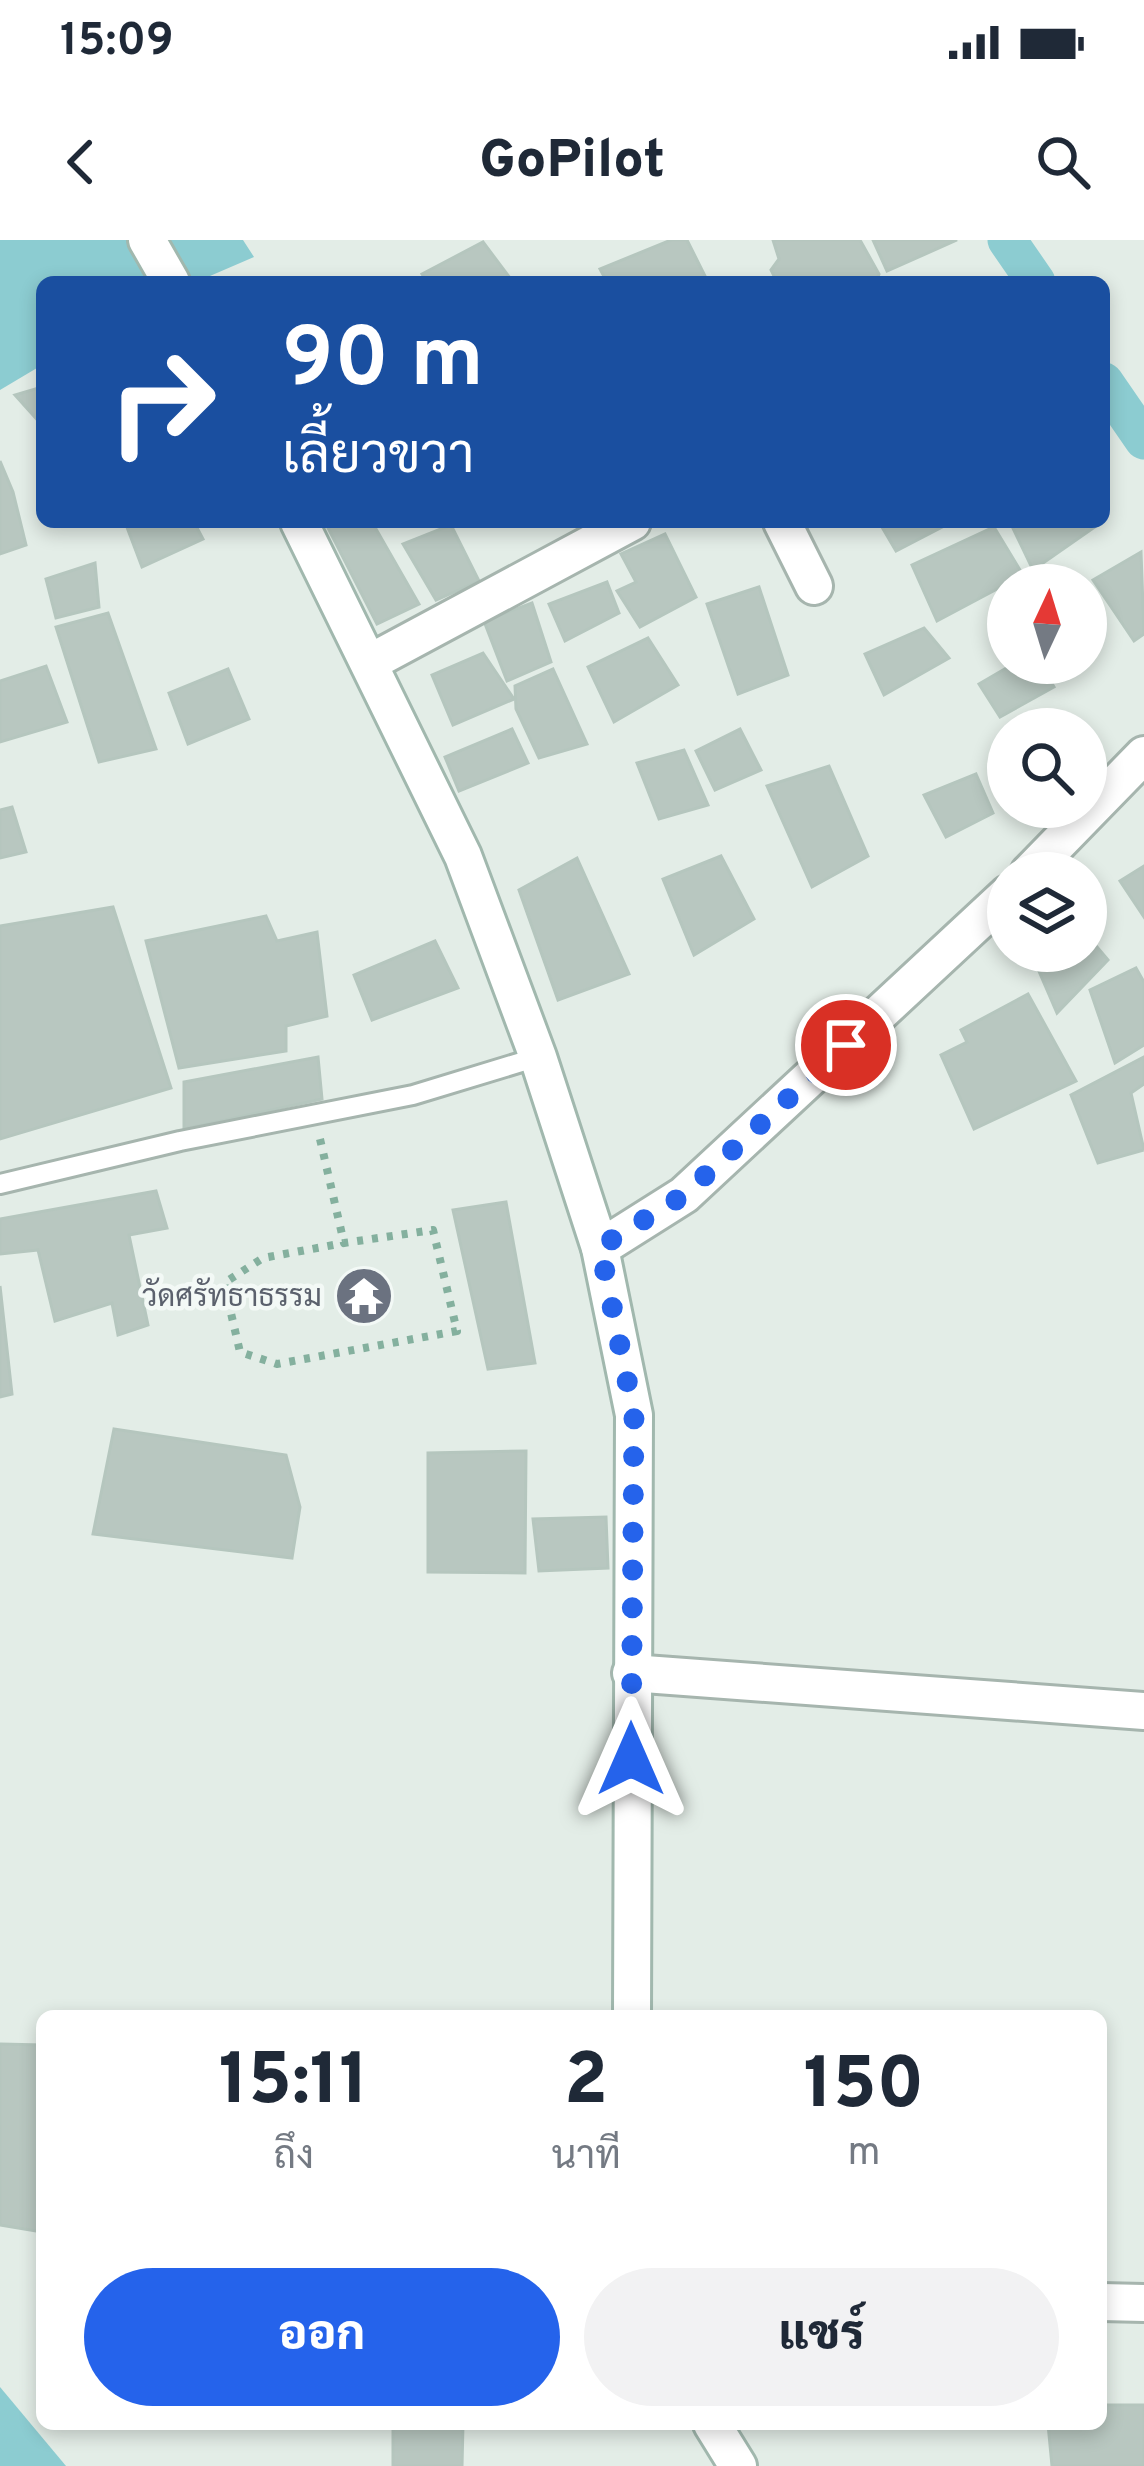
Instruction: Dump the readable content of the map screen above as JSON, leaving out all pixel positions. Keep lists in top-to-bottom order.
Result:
{
  "places": {
    "temple": ["วัดศรัทธาธรรม"]
  },
  "north": "top",
  "page": {
    "status": "15:09",
    "header": "GoPilot",
    "turn": ["90 m", "เลี้ยวขวา"],
    "eta": [
      "15:11",
      "ถึง",
      "2",
      "นาที",
      "150",
      "m"
    ],
    "buttons": ["ออก", "แชร์"]
  }
}
